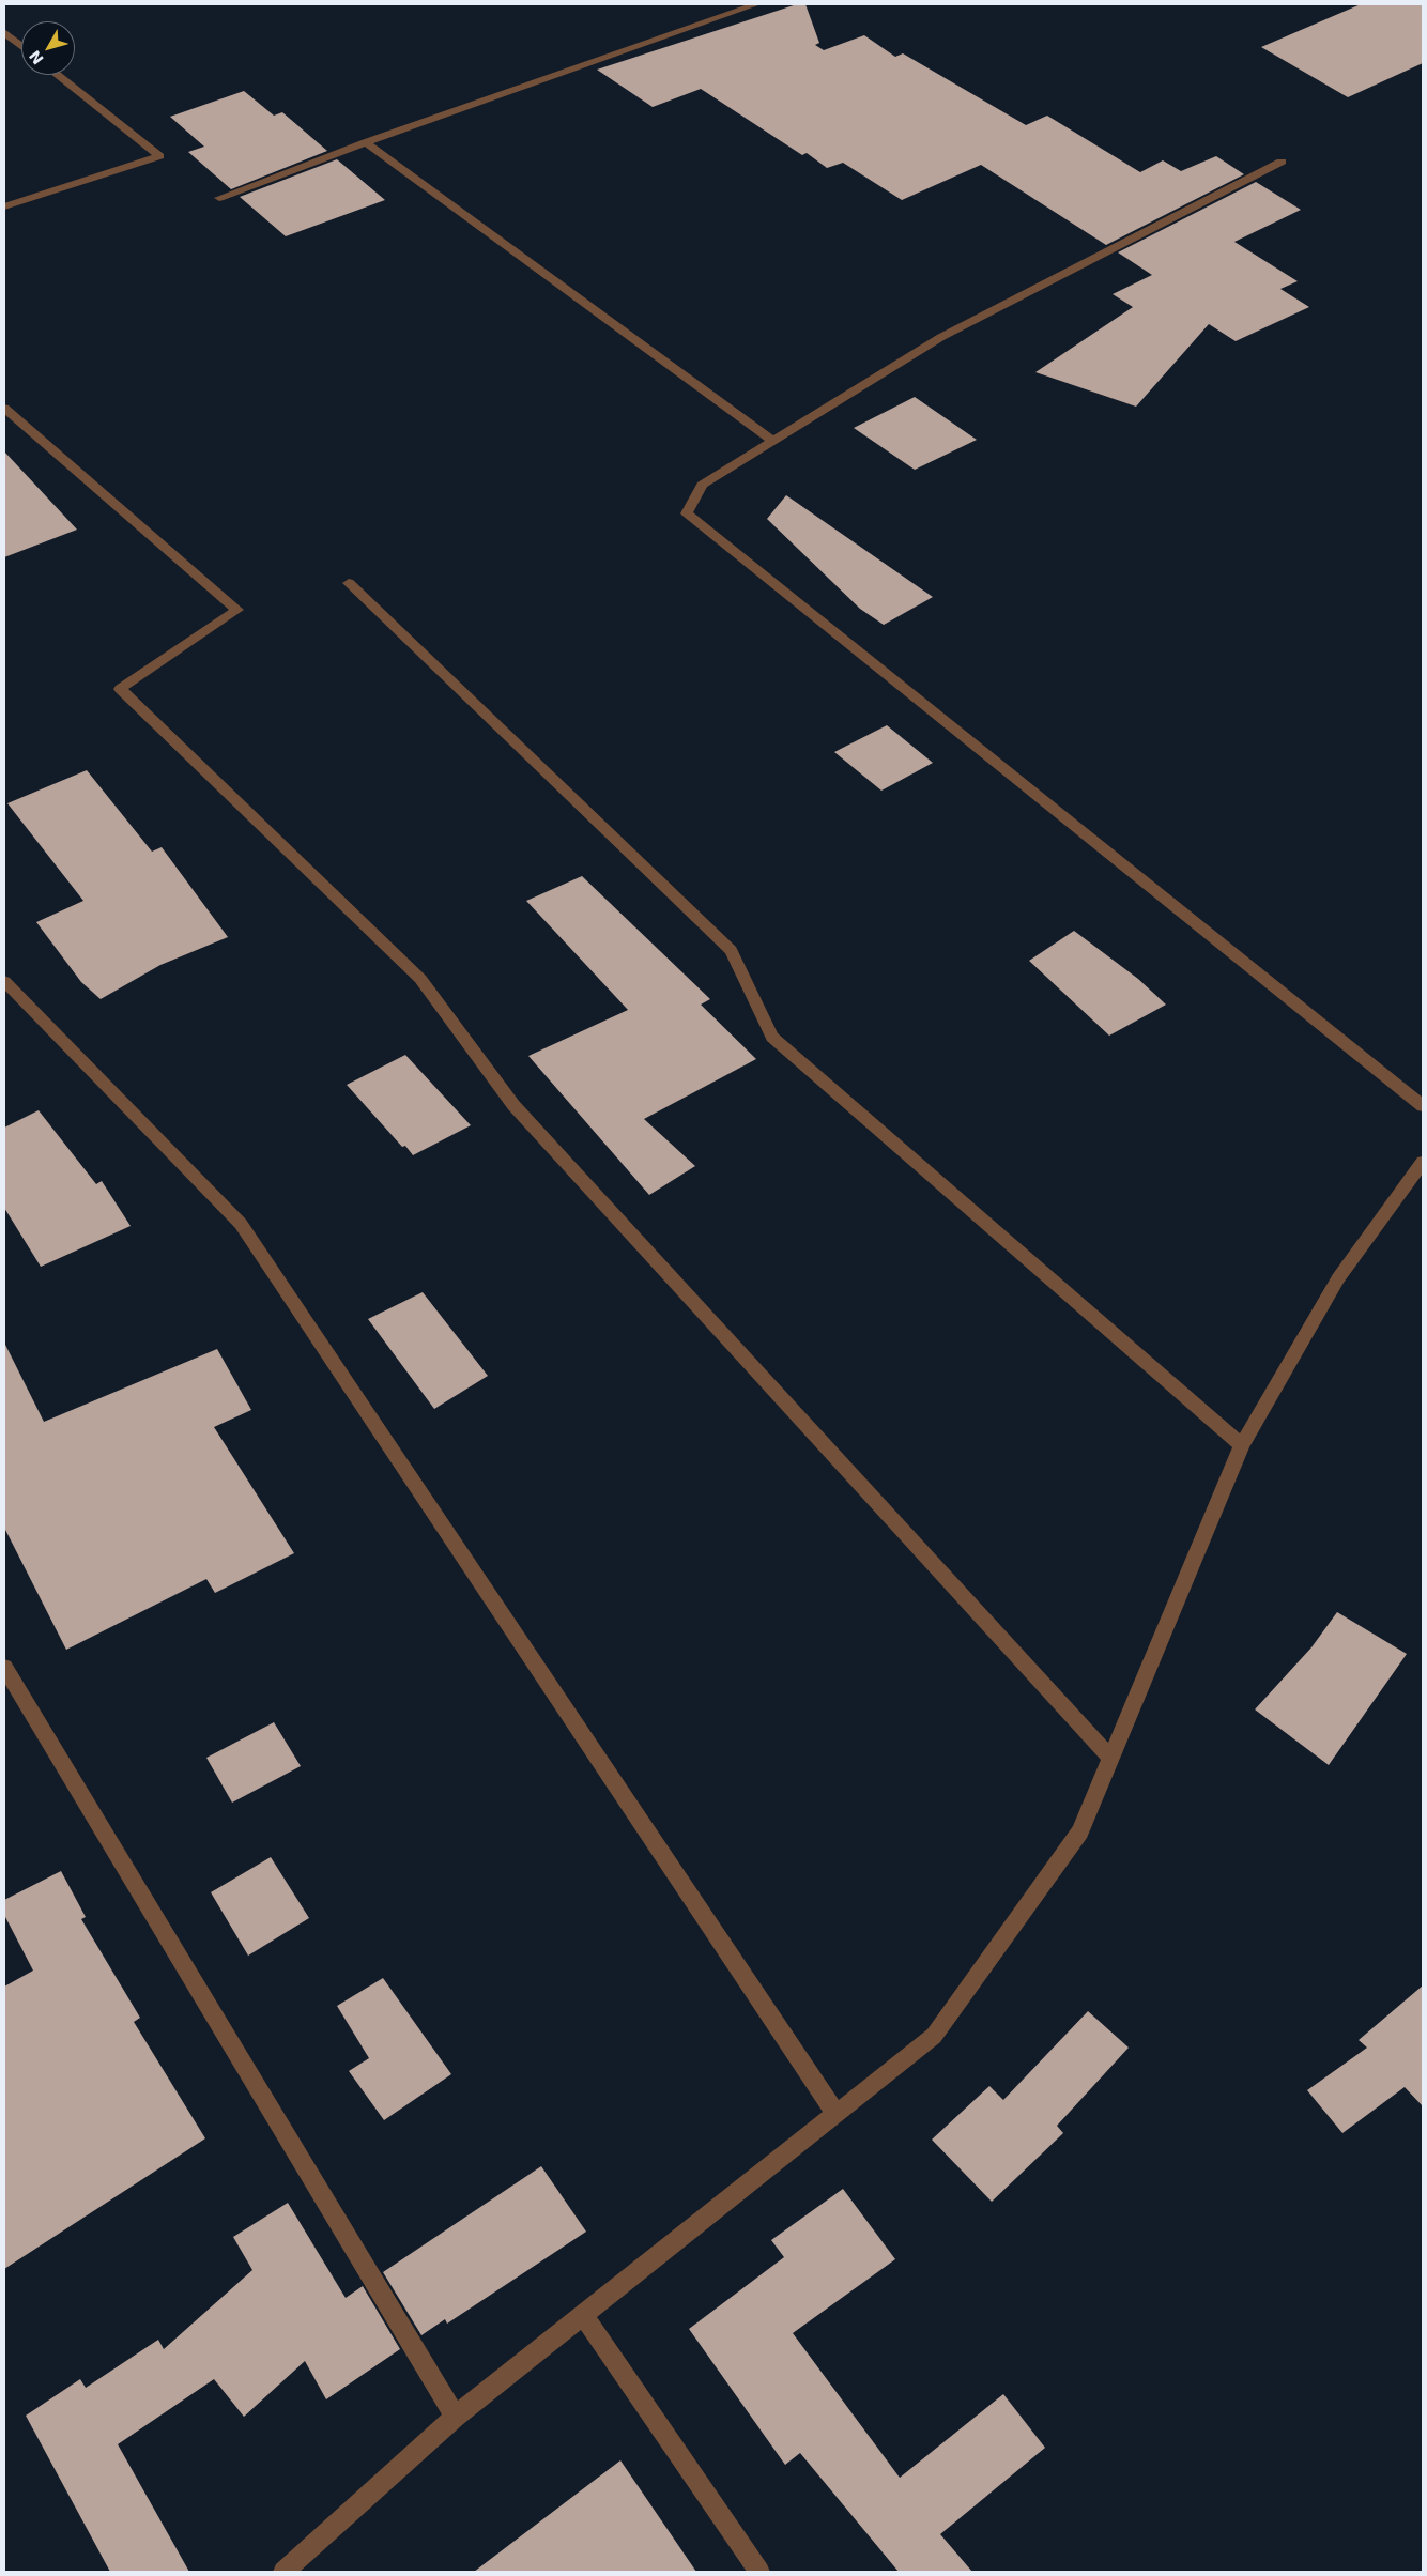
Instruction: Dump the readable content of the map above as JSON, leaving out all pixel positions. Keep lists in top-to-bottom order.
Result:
{
  "north": "bottom left"
}
